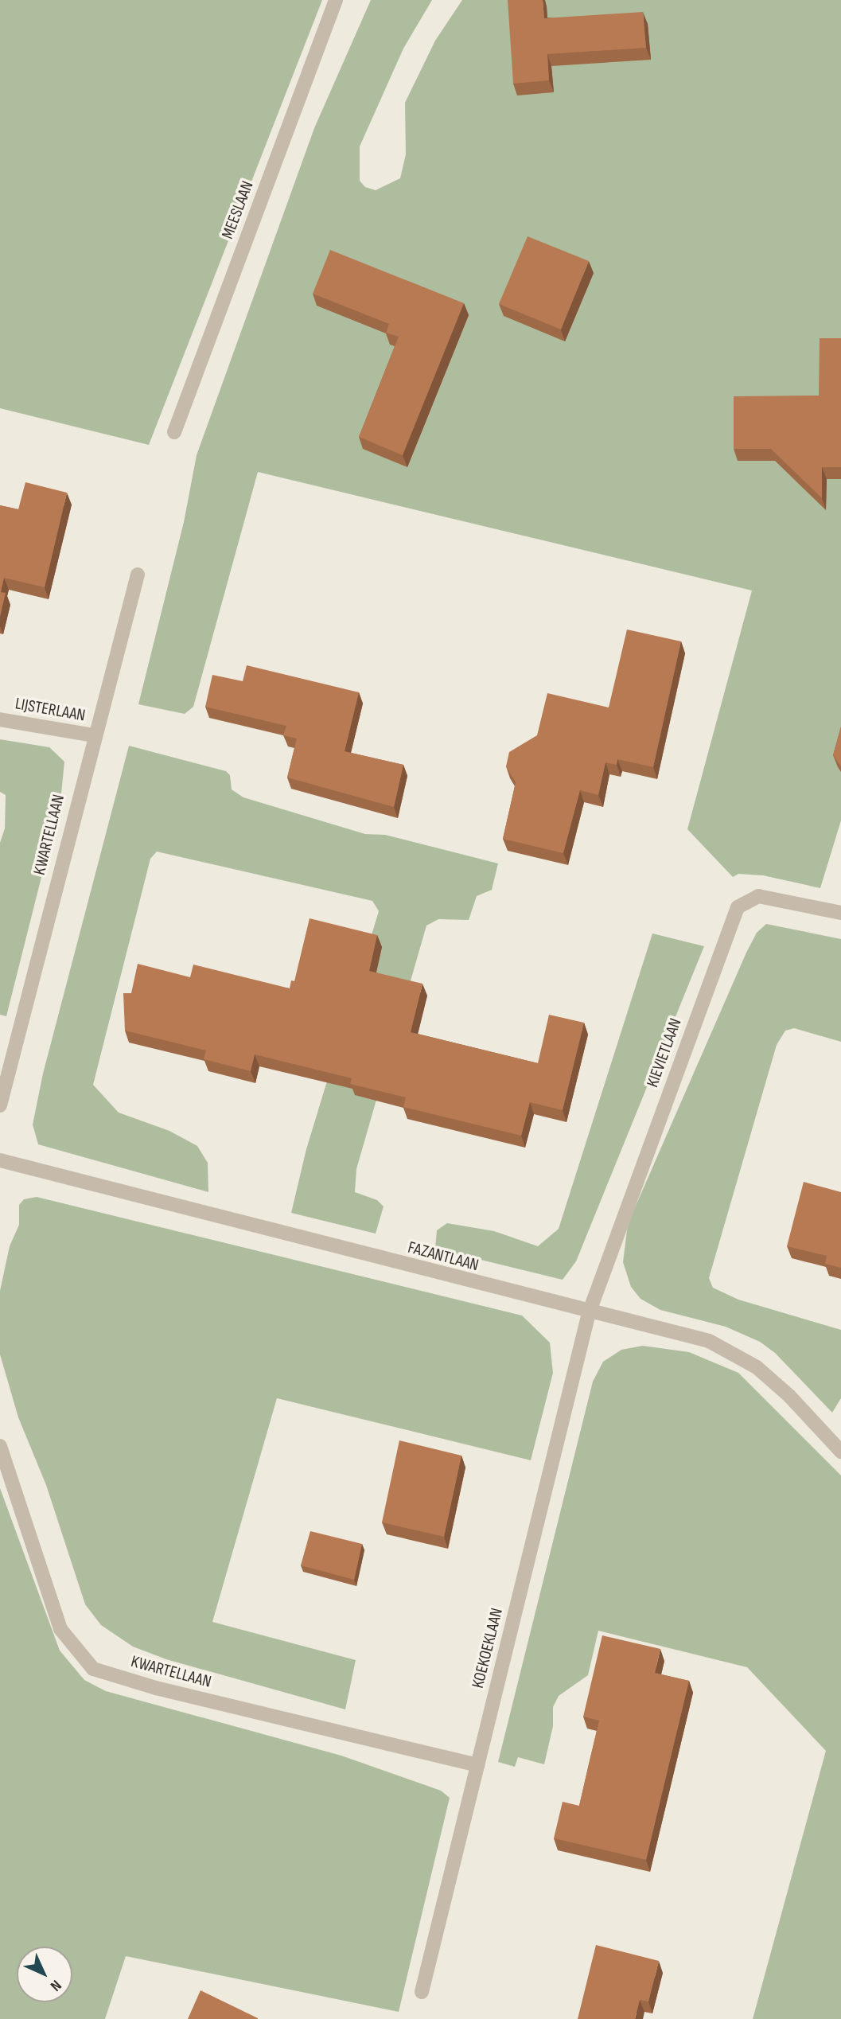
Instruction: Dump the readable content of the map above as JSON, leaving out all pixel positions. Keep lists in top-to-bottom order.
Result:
{
  "streets": {
    "street": [
      "MEESLAAN",
      "LIJSTERLAAN",
      "KWARTELLAAN",
      "KIEVIETLAAN",
      "FAZANTLAAN",
      "KOEKOEKLAAN"
    ]
  },
  "crossings": [
    ["LIJSTERLAAN", "KWARTELLAAN"],
    ["KWARTELLAAN", "KOEKOEKLAAN"],
    ["KIEVIETLAAN", "FAZANTLAAN"],
    ["KIEVIETLAAN", "KOEKOEKLAAN"],
    ["FAZANTLAAN", "KOEKOEKLAAN"]
  ],
  "north": "bottom right"
}
